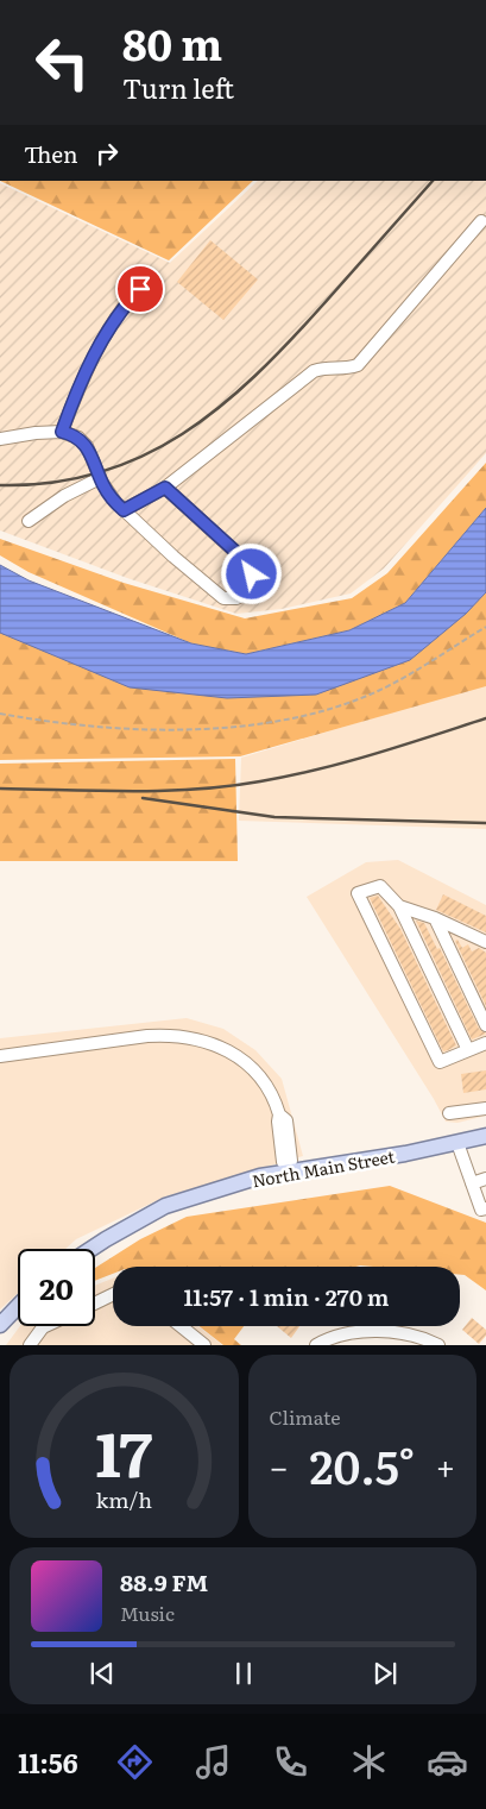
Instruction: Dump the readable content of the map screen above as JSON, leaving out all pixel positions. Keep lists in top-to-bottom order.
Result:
{
  "streets": {
    "main road": ["North Main Street"]
  },
  "page": {
    "turn": ["80 m", "Turn left"],
    "then": "Then",
    "limit": "20",
    "trip": "11:57 · 1 min · 270 m",
    "tile": "Climate",
    "heat": ["−", "20.5°", "+"],
    "song": ["88.9 FM", "Music"],
    "tabs": "11:56",
    "gauge": ["17", "km/h"]
  }
}
